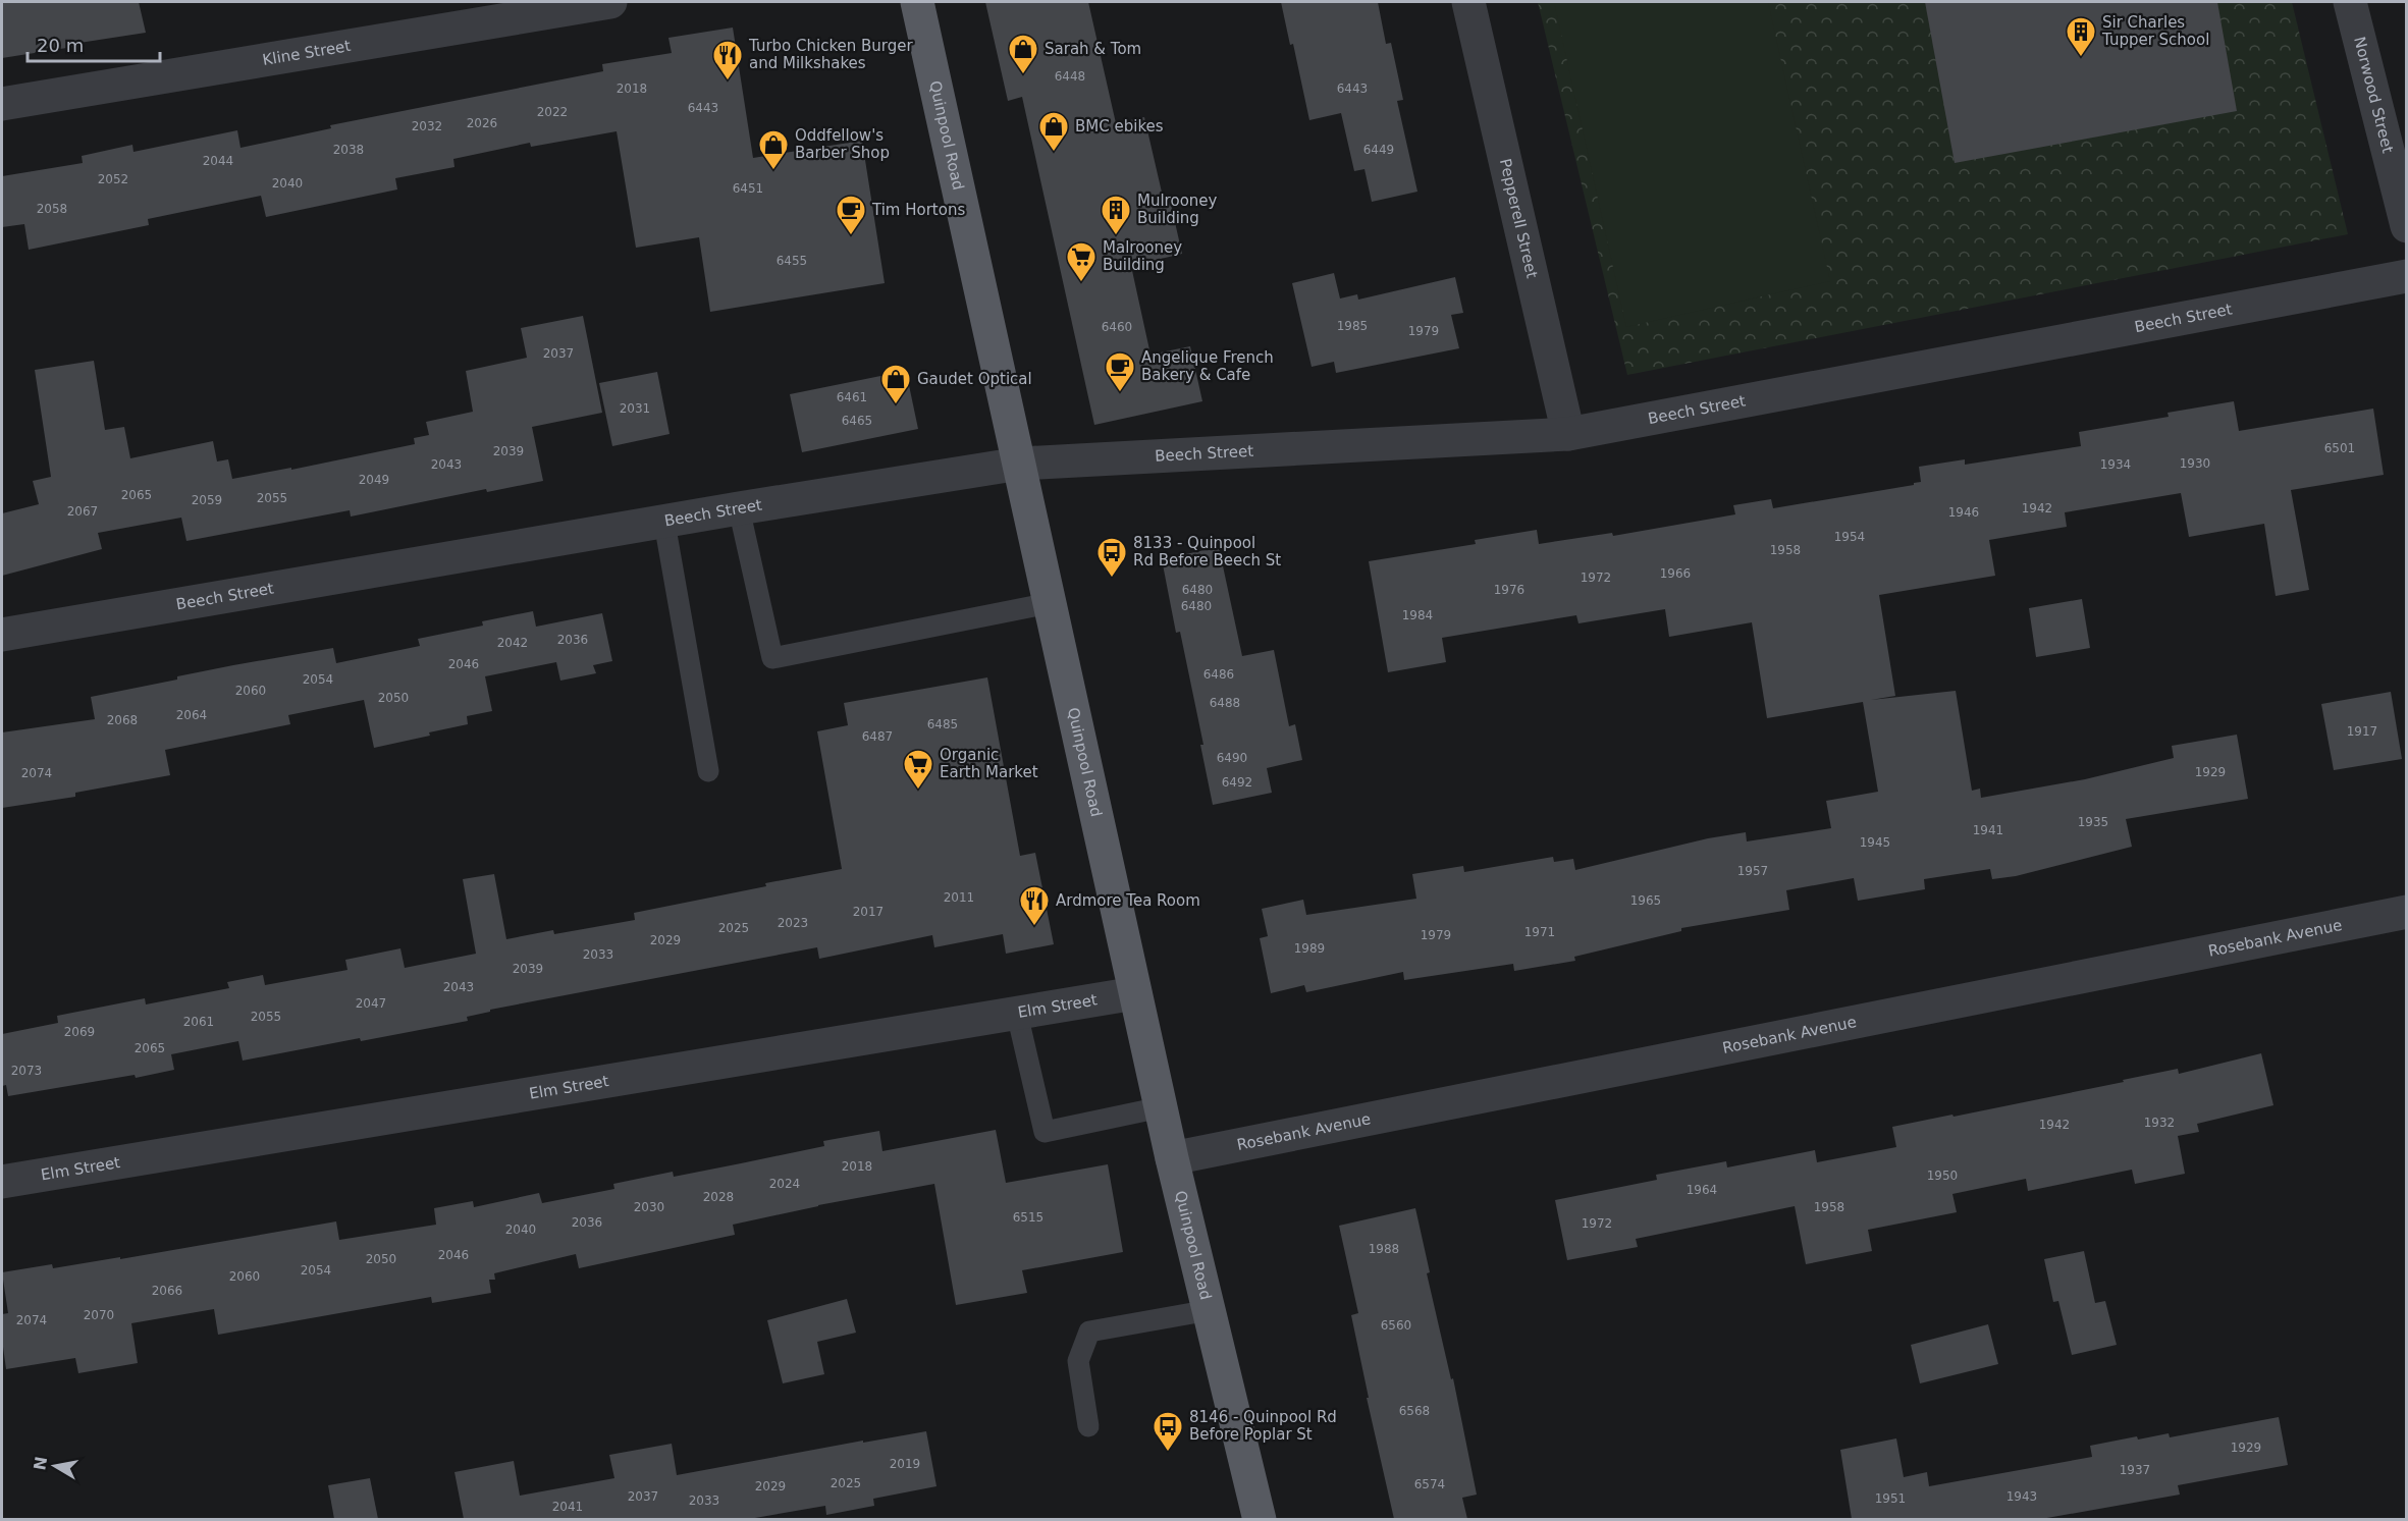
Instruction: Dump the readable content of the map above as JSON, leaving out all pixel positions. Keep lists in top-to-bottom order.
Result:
{
  "streets": {
    "main road": ["Quinpool Road"],
    "street": [
      "Kline Street",
      "Norwood Street",
      "Pepperell Street",
      "Beech Street",
      "Rosebank Avenue",
      "Elm Street"
    ]
  },
  "crossings": [
    ["Quinpool Road", "Beech Street"],
    ["Quinpool Road", "Rosebank Avenue"],
    ["Quinpool Road", "Elm Street"],
    ["Pepperell Street", "Beech Street"]
  ],
  "places": {
    "building": ["Sir Charles Tupper School", "Mulrooney Building"],
    "shop": [
      "Sarah & Tom",
      "BMC ebikes",
      "Oddfellow's Barber Shop",
      "Gaudet Optical"
    ],
    "restaurant": ["Turbo Chicken Burger and Milkshakes", "Ardmore Tea Room"],
    "cafe": ["Tim Hortons", "Angelique French Bakery & Cafe"],
    "supermarket": ["Malrooney Building", "Organic Earth Market"],
    "bus stop": ["8133 - Quinpool Rd Before Beech St", "8146 - Quinpool Rd Before Poplar St"]
  },
  "house_numbers": [
    "6448",
    "2018",
    "6443",
    "6443",
    "2022",
    "2026",
    "2032",
    "2038",
    "6449",
    "2044",
    "2052",
    "2040",
    "6451",
    "2058",
    "6455",
    "1985",
    "6460",
    "1979",
    "2037",
    "6461",
    "2031",
    "6465",
    "6501",
    "2039",
    "1930",
    "2043",
    "1934",
    "2049",
    "2065",
    "2055",
    "2059",
    "1942",
    "2067",
    "1946",
    "1954",
    "1958",
    "1966",
    "1972",
    "6480",
    "1976",
    "6480",
    "1984",
    "2036",
    "2042",
    "2046",
    "6486",
    "2054",
    "2060",
    "2050",
    "6488",
    "2064",
    "2068",
    "6485",
    "1917",
    "6487",
    "6490",
    "1929",
    "2074",
    "6492",
    "1935",
    "1941",
    "1945",
    "1957",
    "2011",
    "1965",
    "2017",
    "2023",
    "2025",
    "1971",
    "1979",
    "2029",
    "1989",
    "2033",
    "2039",
    "2043",
    "2047",
    "2055",
    "2061",
    "2069",
    "2065",
    "2073",
    "1932",
    "1942",
    "2018",
    "1950",
    "2024",
    "1964",
    "2028",
    "2030",
    "1958",
    "6515",
    "2036",
    "1972",
    "2040",
    "1988",
    "2046",
    "2050",
    "2054",
    "2060",
    "2066",
    "2070",
    "2074",
    "6560",
    "6568",
    "1929",
    "2019",
    "1937",
    "2025",
    "6574",
    "2029",
    "2037",
    "1943",
    "1951",
    "2033",
    "2041"
  ],
  "scale_bar": "20 m",
  "north": "left"
}
